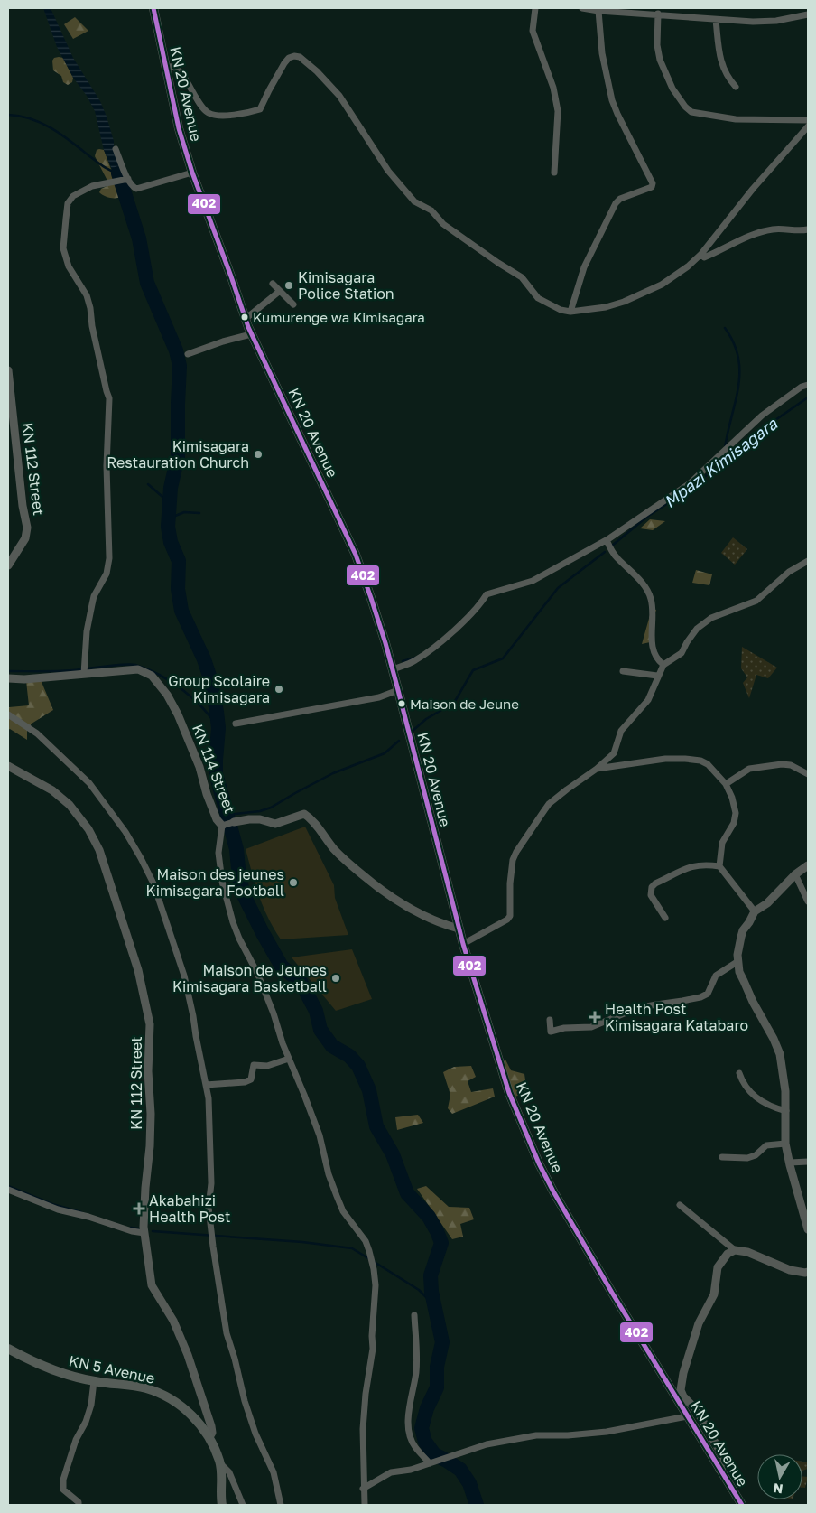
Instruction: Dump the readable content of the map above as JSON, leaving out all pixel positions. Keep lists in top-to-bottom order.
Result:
{
  "streets": {
    "main road": ["KN 20 Avenue", "KN 5 Avenue"],
    "street": ["KN 112 Street", "KN 114 Street"]
  },
  "crossings": [
    ["KN 20 Avenue", "KN 114 Street"],
    ["KN 112 Street", "KN 5 Avenue"]
  ],
  "water": ["Mpazi Kimisagara"],
  "places": {
    "other": [
      "Kimisagara Police Station",
      "Kumurenge wa Kimisagara",
      "Kimisagara Restauration Church",
      "Group Scolaire Kimisagara",
      "Maison de Jeune",
      "Maison des jeunes Kimisagara Football",
      "Maison de Jeunes Kimisagara Basketball"
    ],
    "health": ["Health Post Kimisagara Katabaro", "Akabahizi Health Post"]
  },
  "lines": ["transit line 402"],
  "north": "bottom"
}
